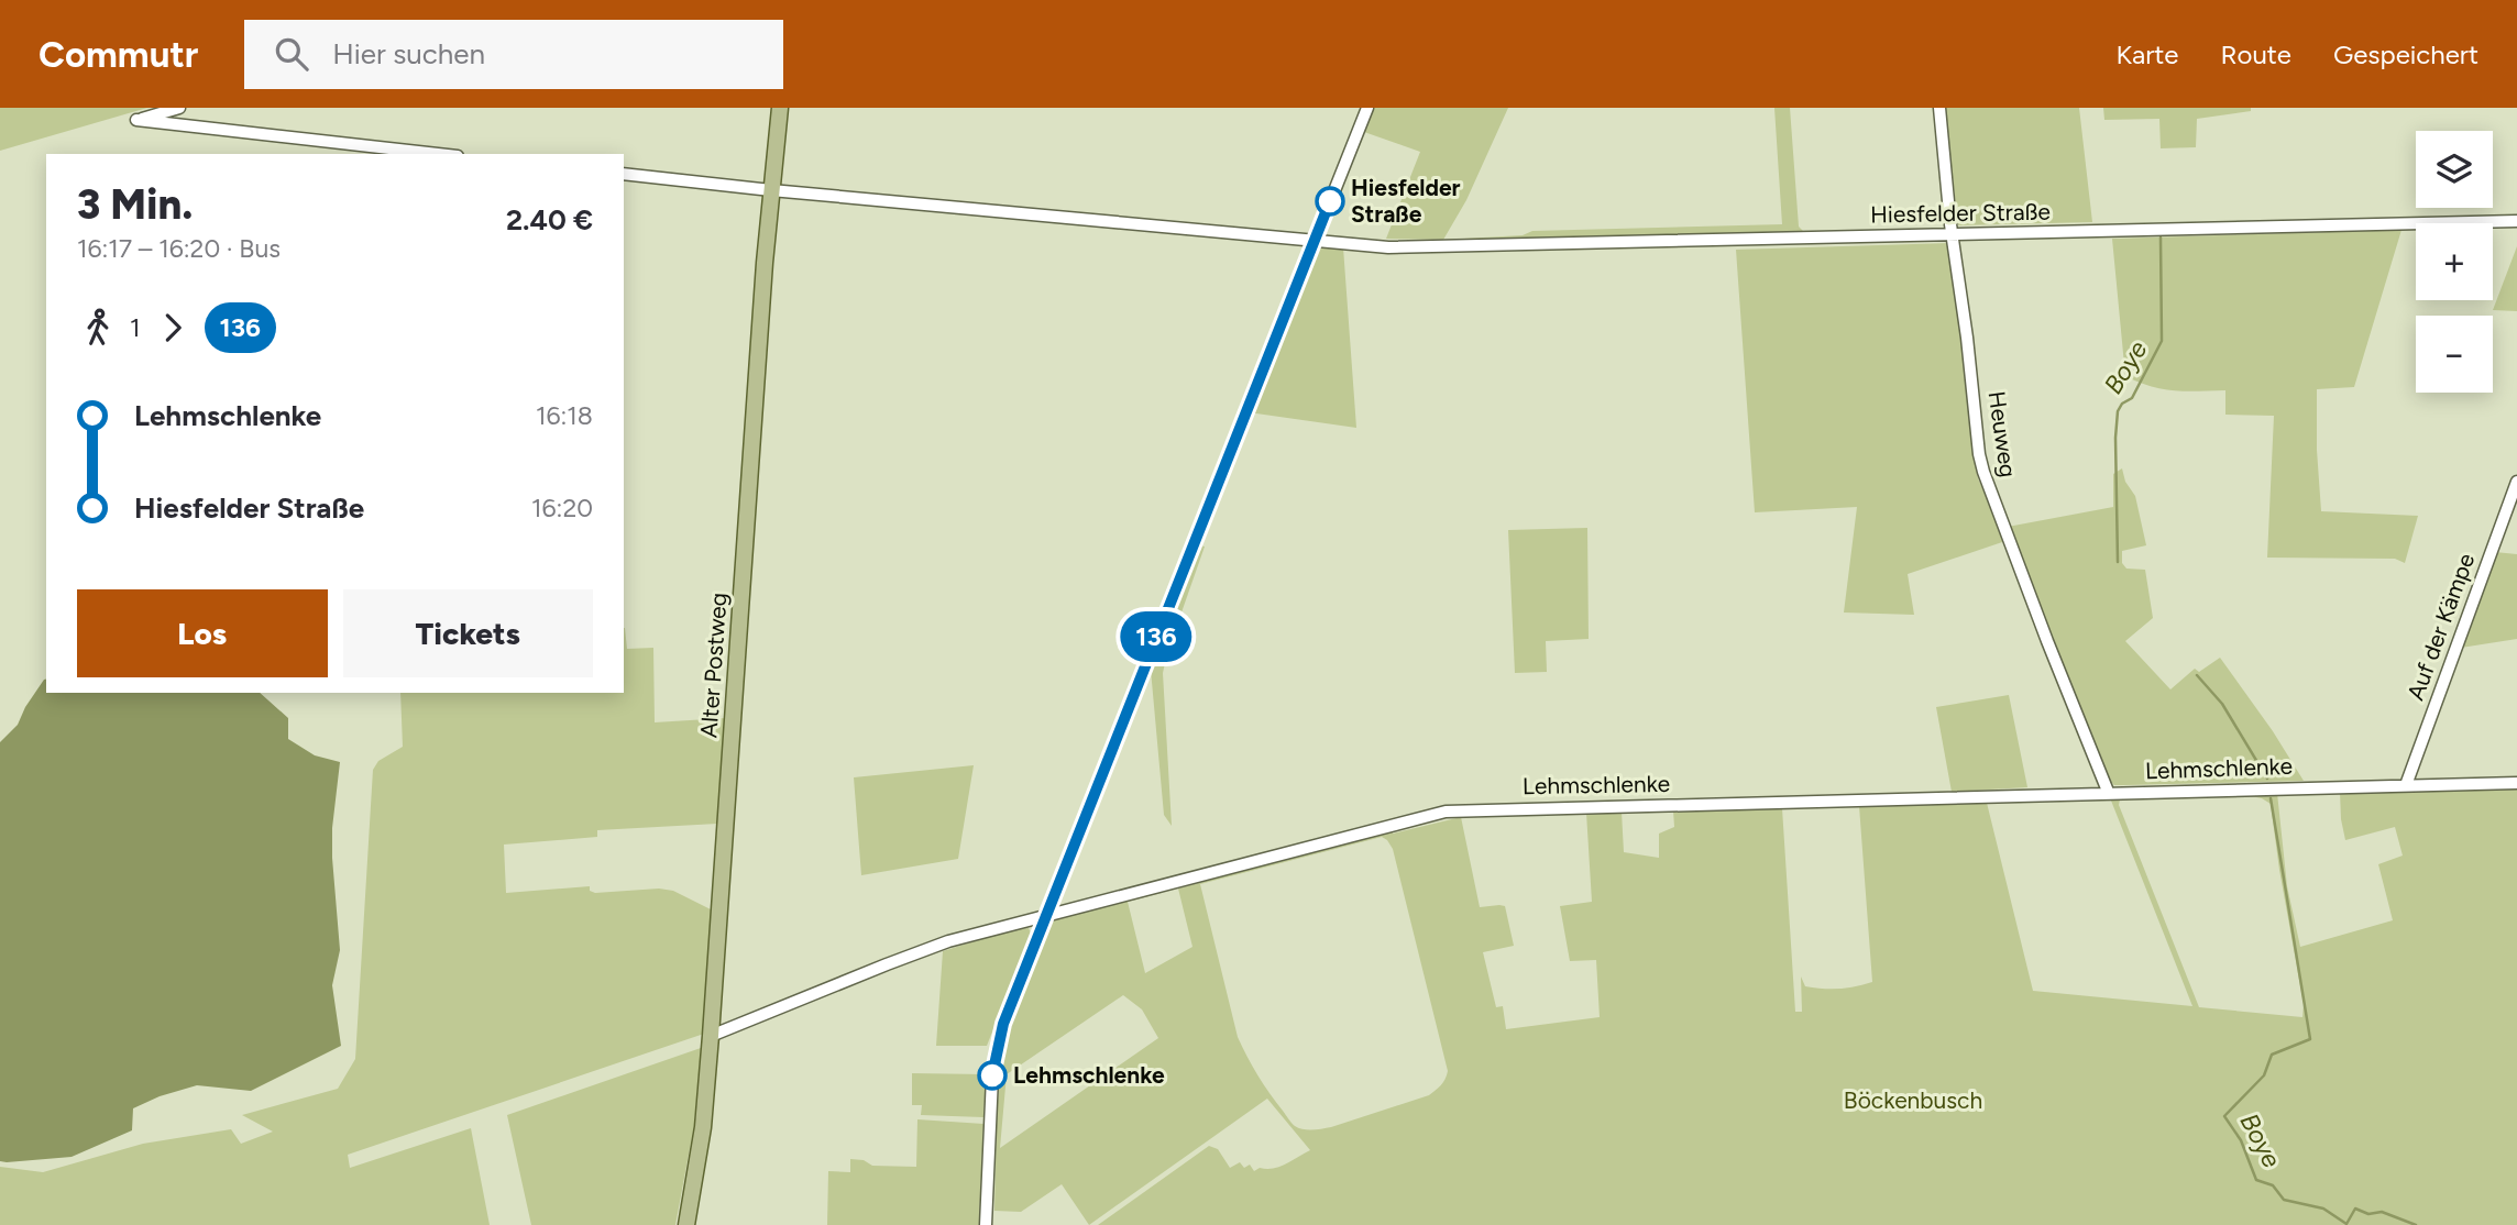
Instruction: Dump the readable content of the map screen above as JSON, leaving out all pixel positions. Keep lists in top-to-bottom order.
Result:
{
  "streets": {
    "main road": ["Alter Postweg"],
    "street": [
      "Hiesfelder Straße",
      "Heuweg",
      "Auf der Kämpe",
      "Lehmschlenke"
    ]
  },
  "crossings": [
    ["Hiesfelder Straße", "Heuweg"],
    ["Hiesfelder Straße", "Alter Postweg"],
    ["Heuweg", "Lehmschlenke"],
    ["Auf der Kämpe", "Lehmschlenke"],
    ["Alter Postweg", "Lehmschlenke"]
  ],
  "water": ["Boye"],
  "parks": ["Böckenbusch"],
  "places": ["Hiesfelder Straße", "Lehmschlenke"],
  "lines": ["bus line 136"],
  "page": {
    "header": "Commutr",
    "search": "Hier suchen",
    "nav": ["Karte", "Route", "Gespeichert"],
    "on_map": "136",
    "map_buttons": ["+", "−"],
    "heading": ["3 Min.", "16:17 – 16:20 · Bus", "2.40 €"],
    "legs": ["1", "136"],
    "list": [
      {
        "name": "Lehmschlenke",
        "value": "16:18"
      },
      {
        "name": "Hiesfelder Straße",
        "value": "16:20"
      }
    ],
    "buttons": ["Los", "Tickets"]
  }
}
